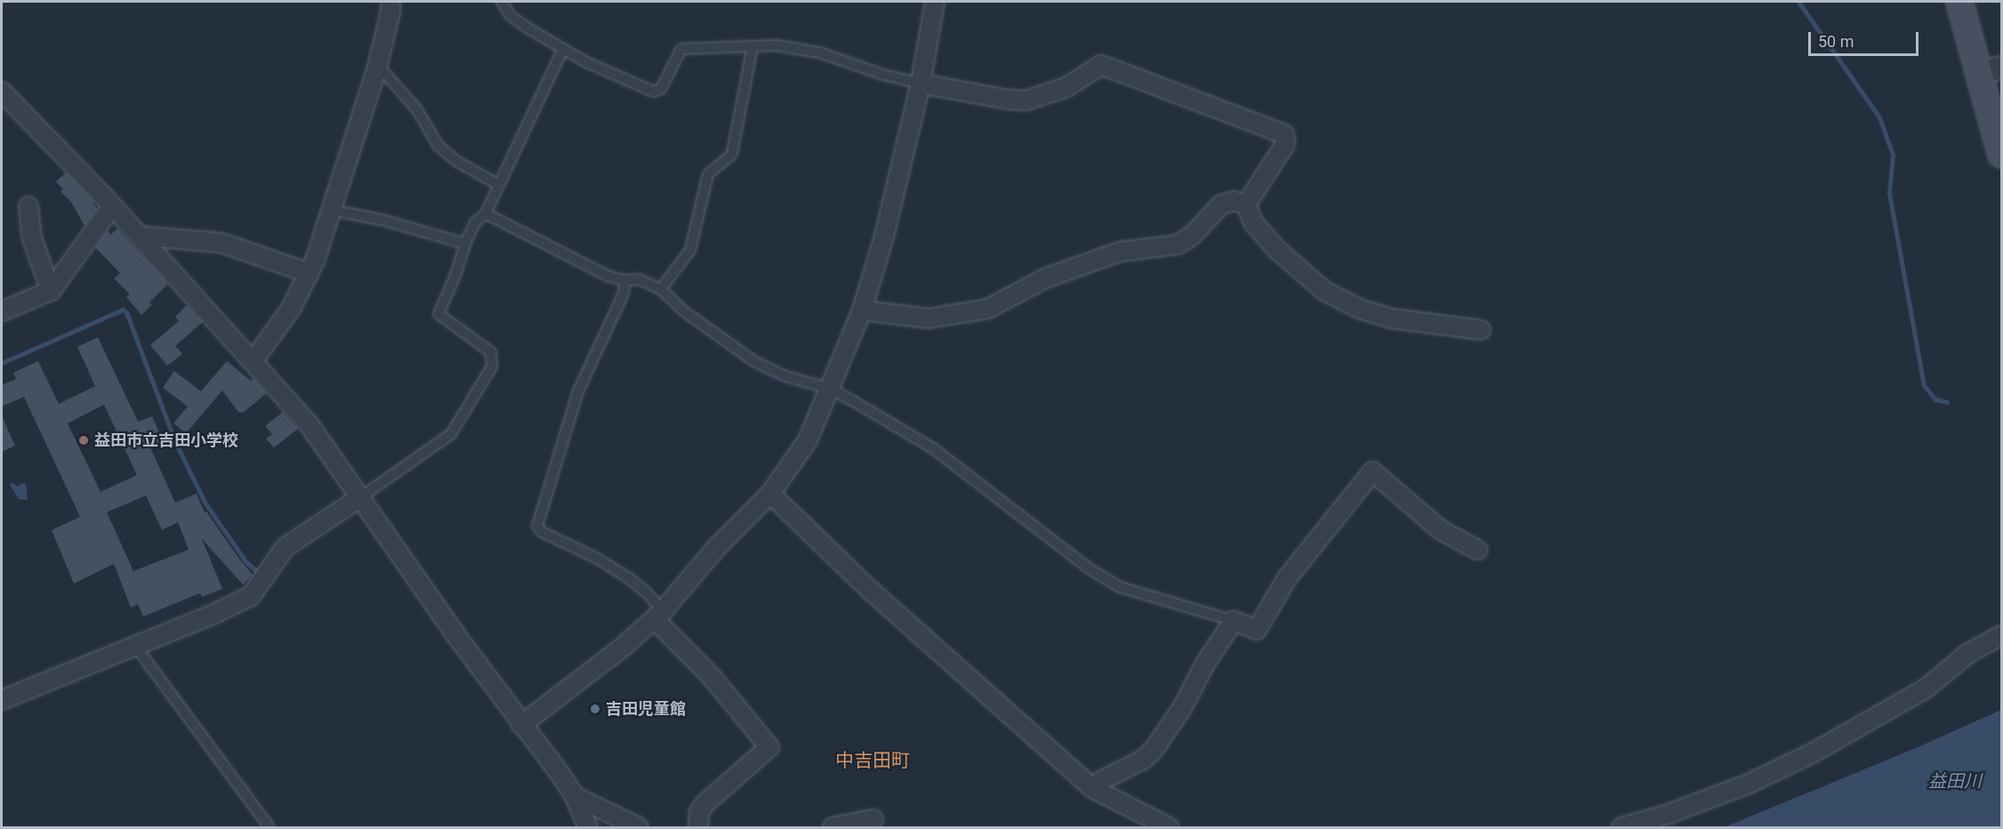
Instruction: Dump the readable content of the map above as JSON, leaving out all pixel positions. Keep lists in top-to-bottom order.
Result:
{
  "districts": ["中吉田町"],
  "water": ["益田川"],
  "places": ["益田市立吉田小学校", "吉田児童館"],
  "scale_bar": "50 m"
}
